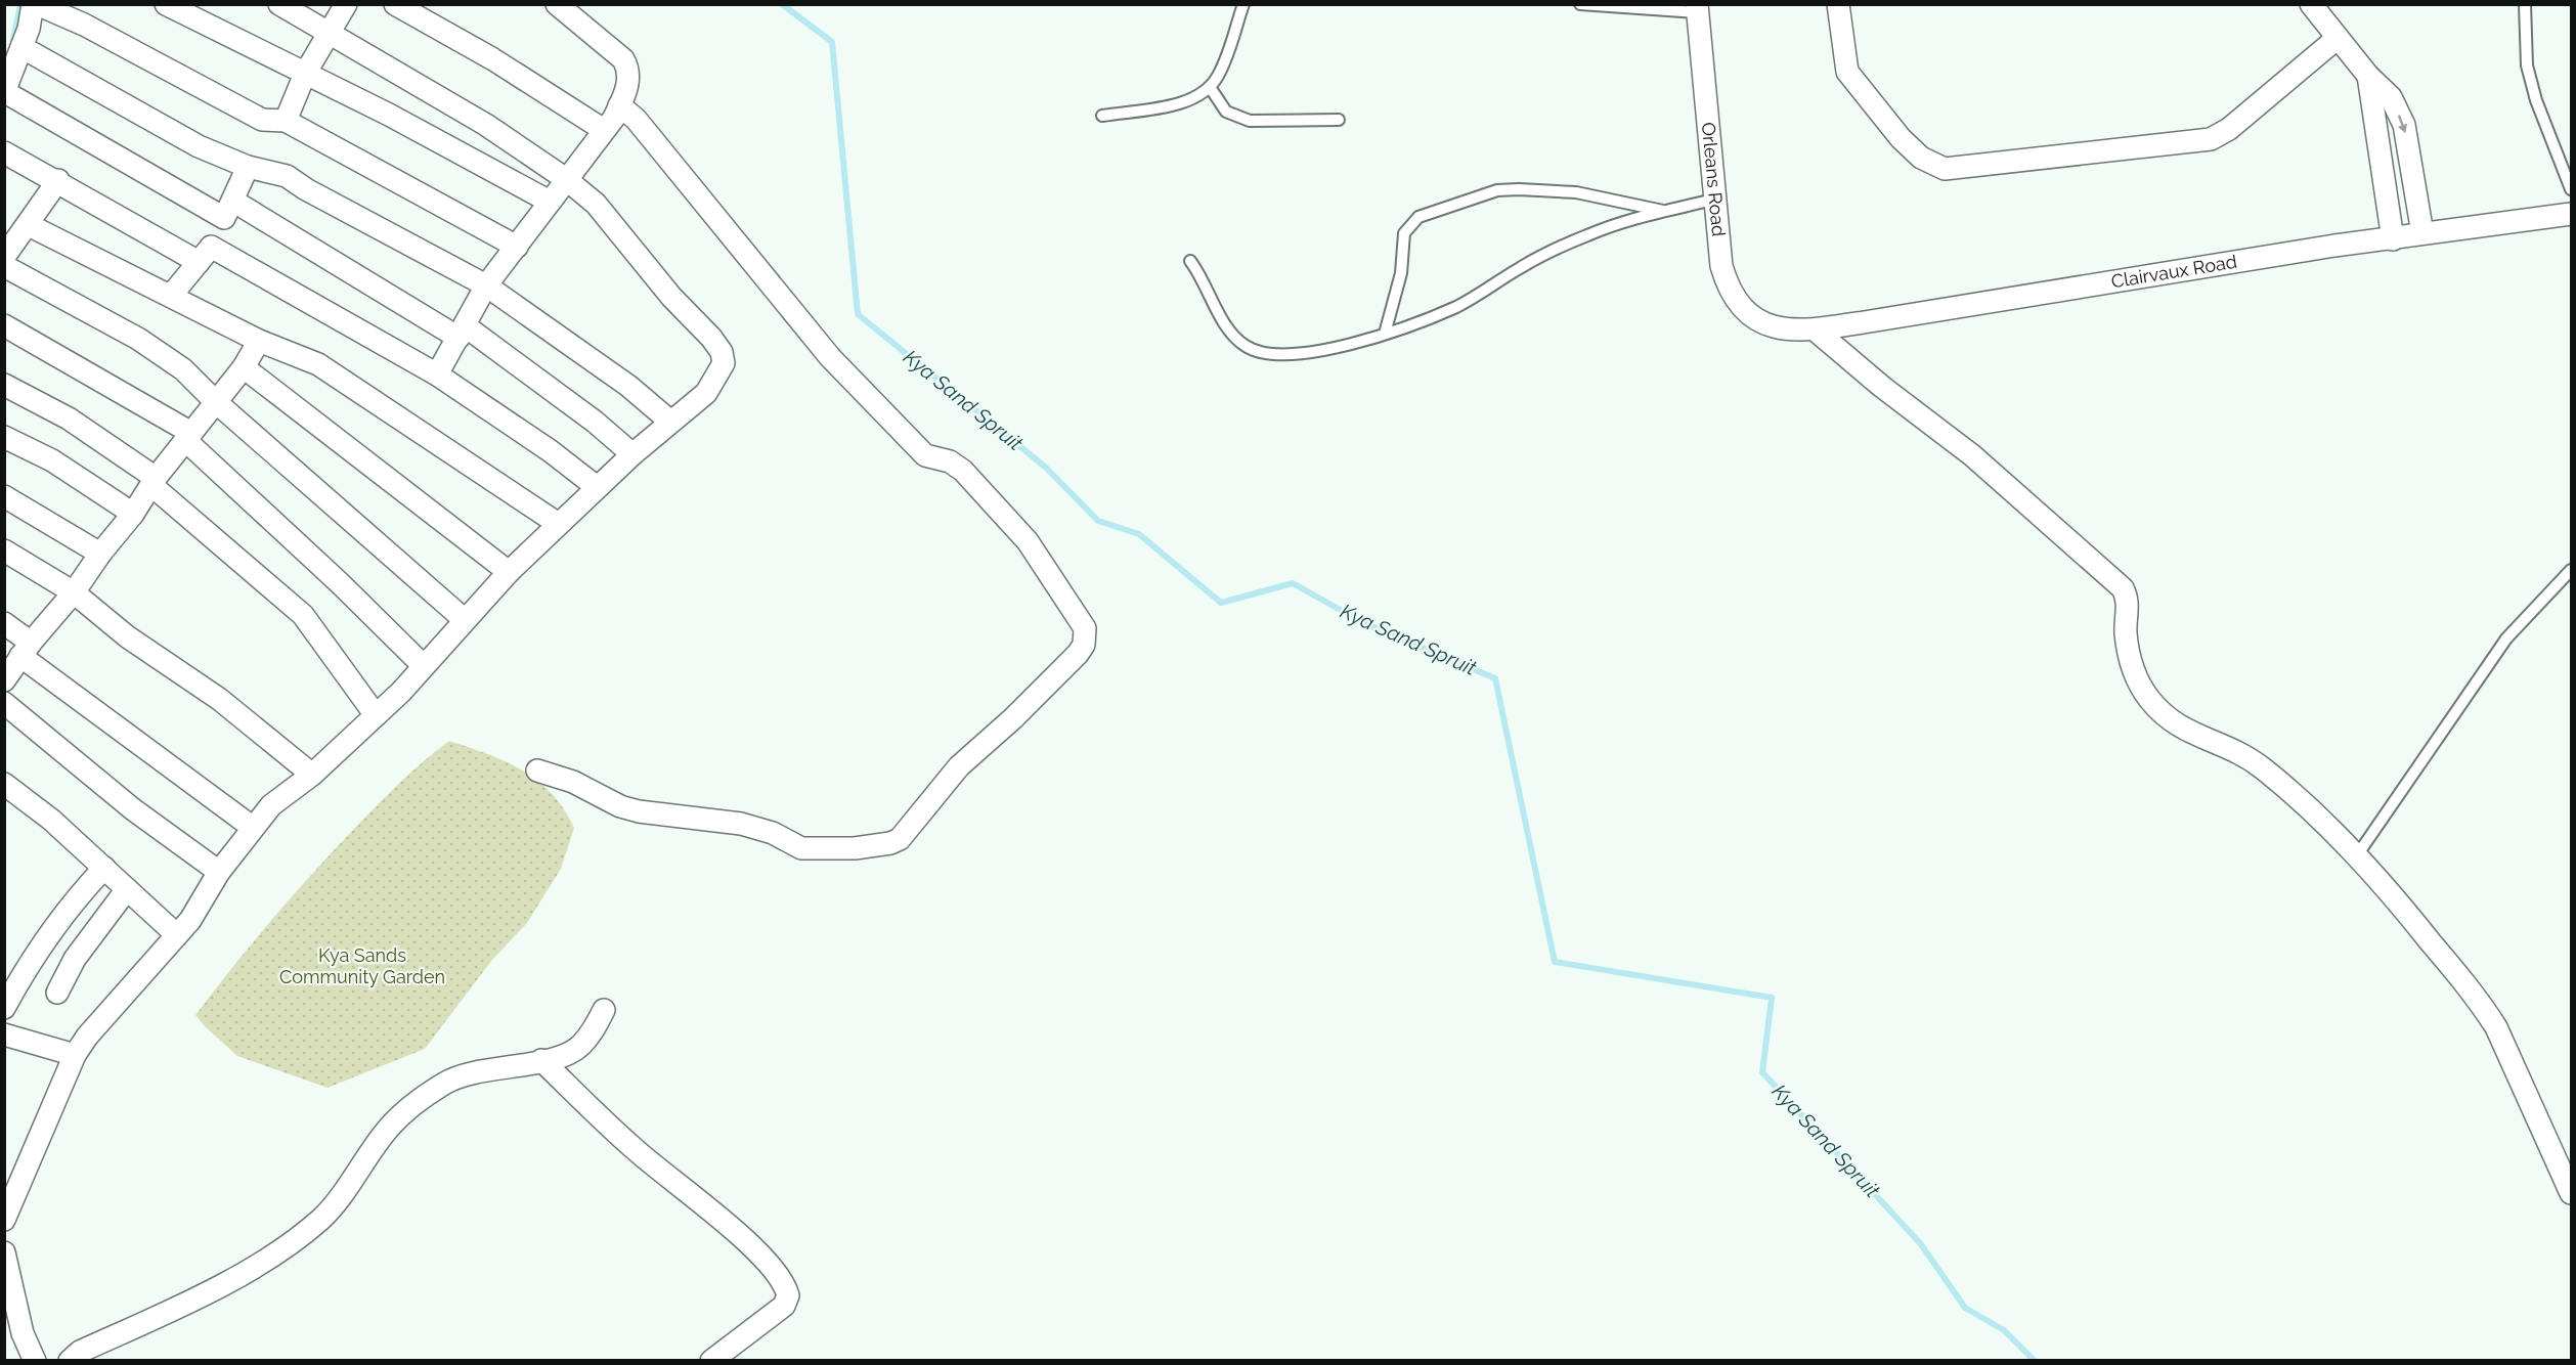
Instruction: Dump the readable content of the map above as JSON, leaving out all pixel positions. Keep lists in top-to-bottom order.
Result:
{
  "streets": {
    "street": ["Orleans Road", "Clairvaux Road"]
  },
  "crossings": [
    ["Orleans Road", "Clairvaux Road"]
  ],
  "water": ["Kya Sand Spruit"],
  "parks": ["Kya Sands Community Garden"]
}
